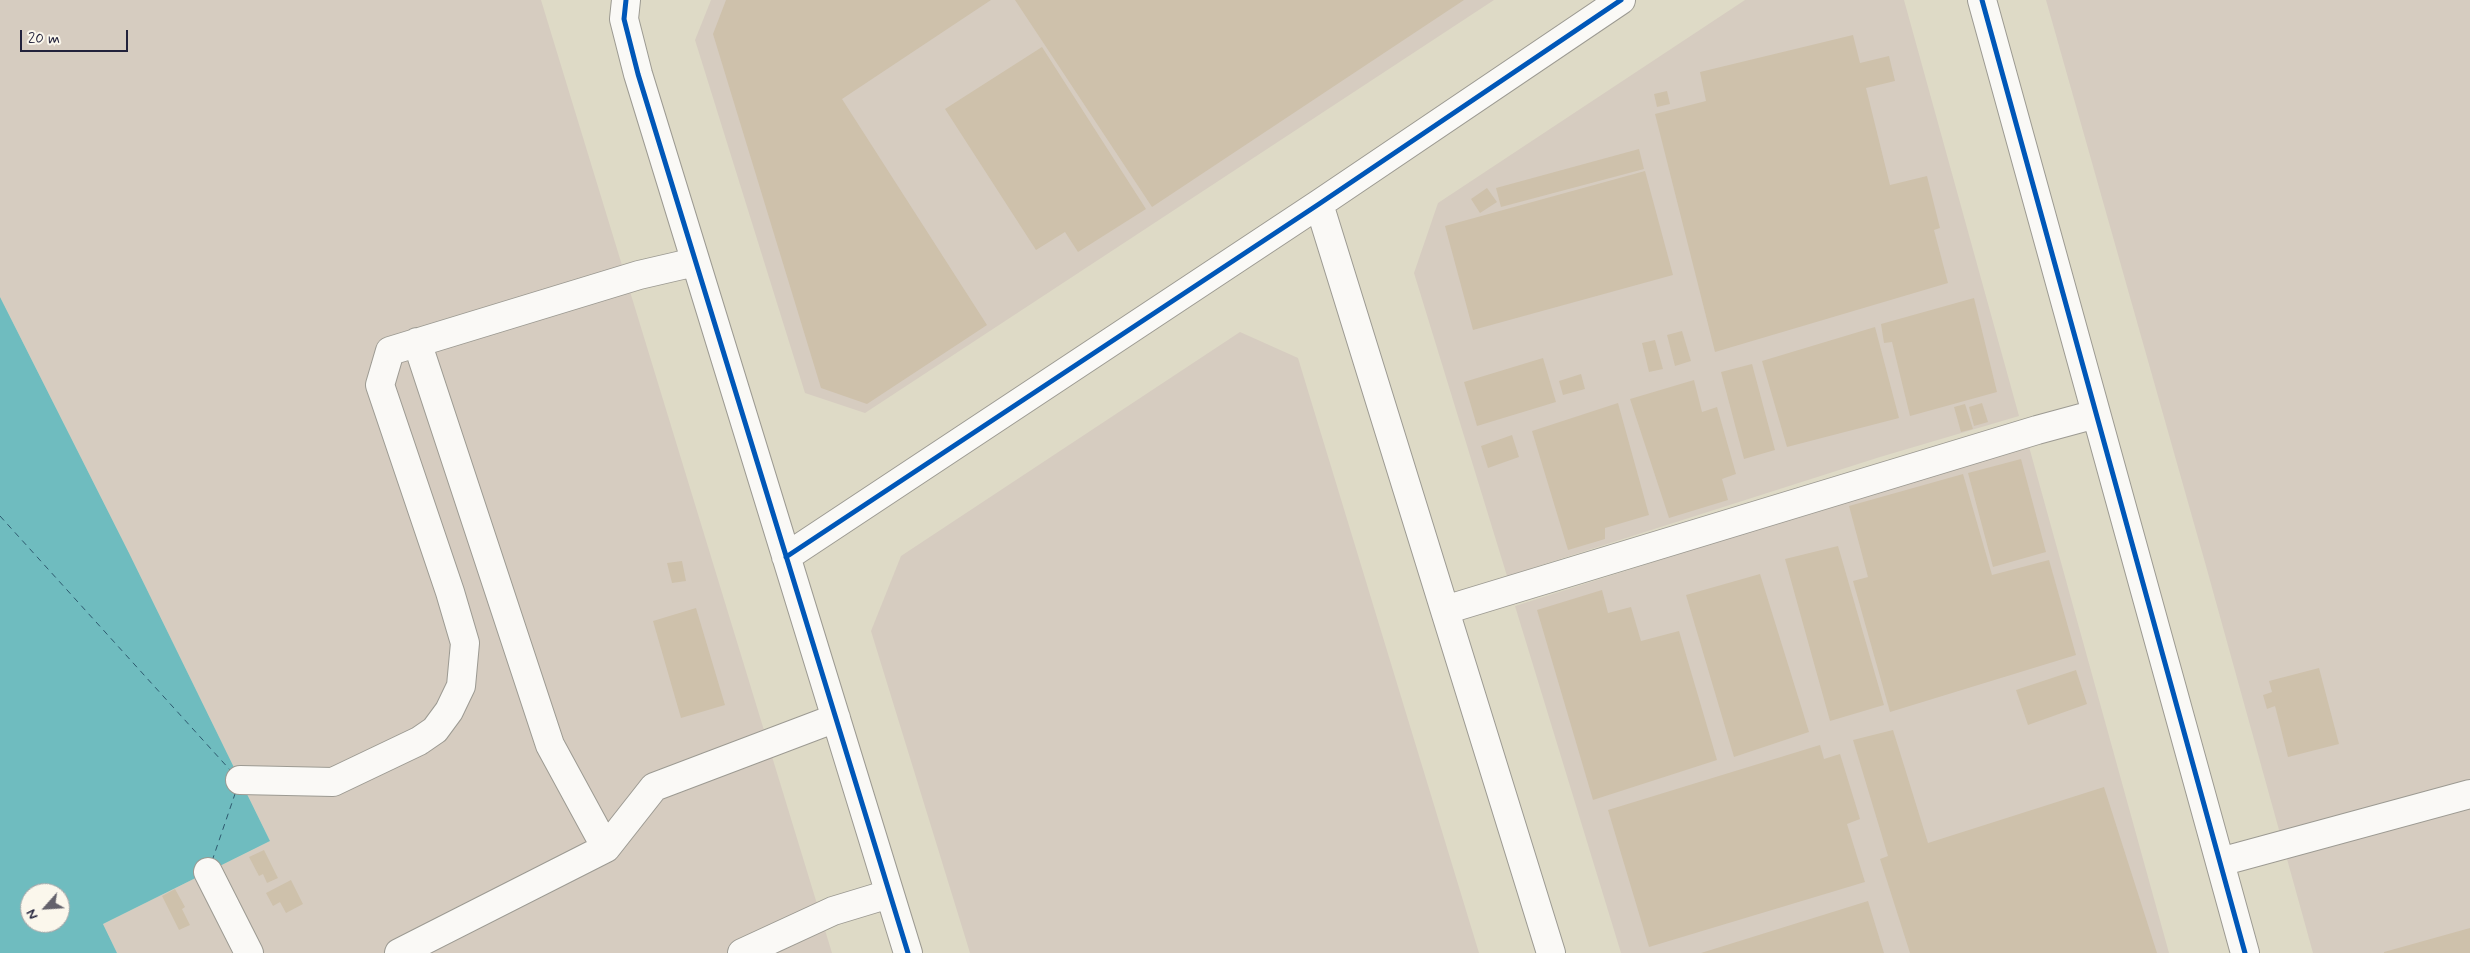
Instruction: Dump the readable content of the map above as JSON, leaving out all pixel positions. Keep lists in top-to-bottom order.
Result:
{
  "scale_bar": "20 m",
  "north": "bottom left"
}
